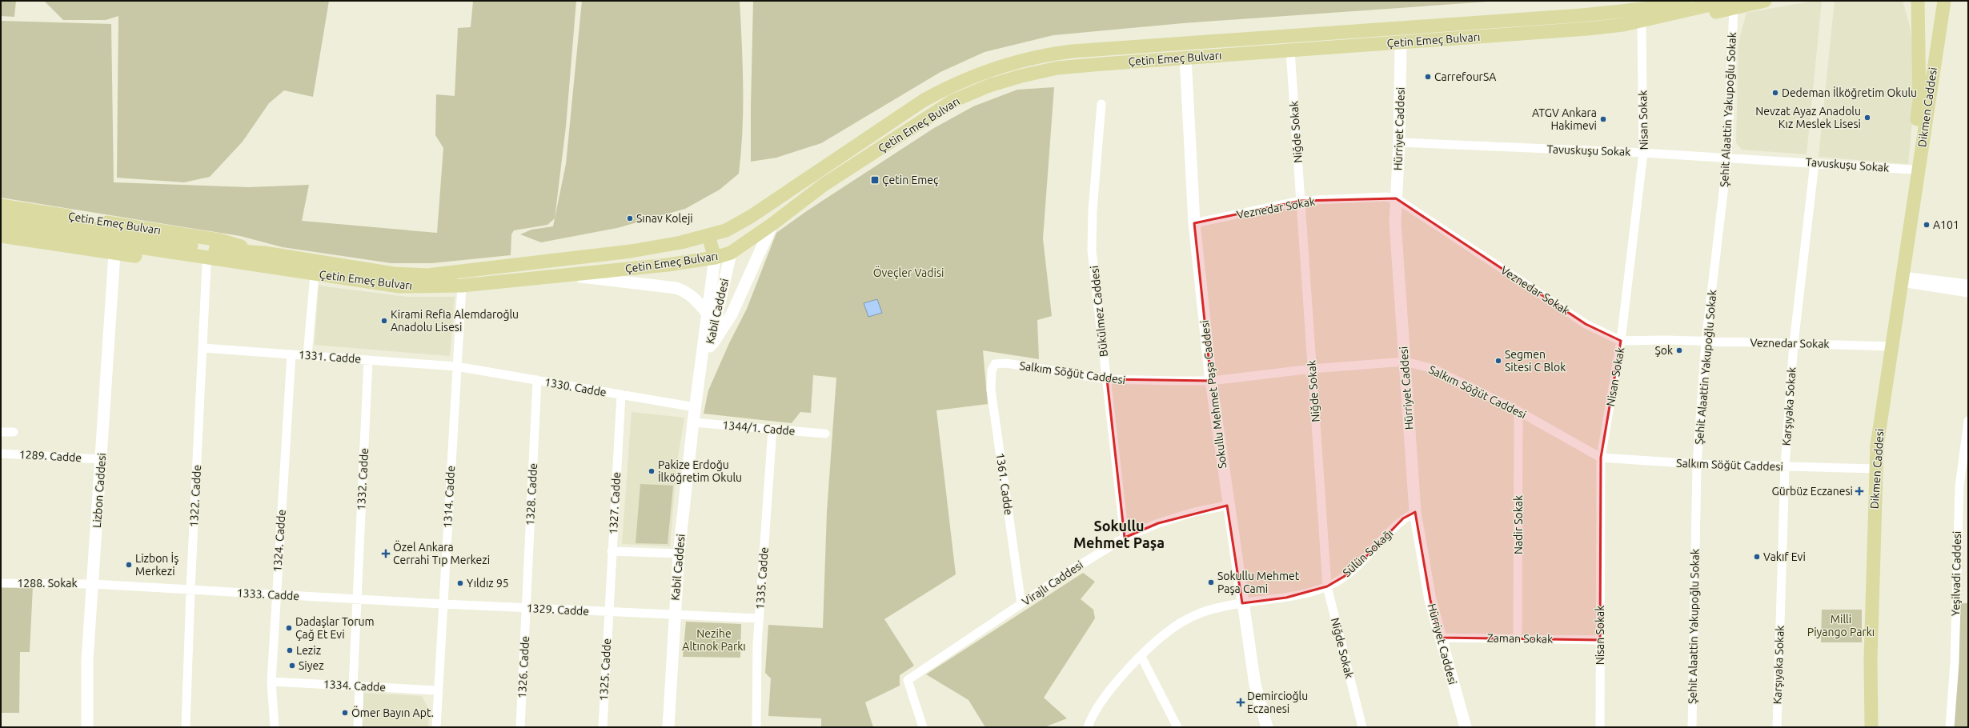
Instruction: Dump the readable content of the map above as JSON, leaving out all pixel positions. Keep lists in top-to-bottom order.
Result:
{
  "streets": {
    "main road": [
      "Çetin Emeç Bulvarı",
      "Dikmen Caddesi",
      "Hürriyet Caddesi",
      "Kabil Caddesi",
      "Sokullu Mehmet Paşa Caddesi",
      "Lizbon Caddesi"
    ],
    "street": [
      "Şehit Alaattin Yakupoğlu Sokak",
      "Nisan Sokak",
      "Niğde Sokak",
      "Tavuskuşu Sokak",
      "Veznedar Sokak",
      "Bükülmez Caddesi",
      "1331. Cadde",
      "Salkım Söğüt Caddesi",
      "1330. Cadde",
      "Karşıyaka Sokak",
      "1344/1. Cadde",
      "1289. Cadde",
      "1332. Cadde",
      "1361. Cadde",
      "1328. Cadde",
      "1322. Cadde",
      "1314. Cadde",
      "1327. Cadde",
      "Nadir Sokak",
      "1324. Cadde",
      "Sülün Sokağı",
      "Yeşilvadi Caddesi",
      "1335. Cadde",
      "1288. Sokak",
      "Virajlı Caddesi",
      "1333. Cadde",
      "1329. Cadde",
      "Zaman Sokak",
      "1326. Cadde",
      "1325. Cadde",
      "1334. Cadde"
    ]
  },
  "crossings": [
    ["Çetin Emeç Bulvarı", "Şehit Alaattin Yakupoğlu Sokak"],
    ["Çetin Emeç Bulvarı", "Nisan Sokak"],
    ["Çetin Emeç Bulvarı", "Hürriyet Caddesi"],
    ["Çetin Emeç Bulvarı", "Niğde Sokak"],
    ["Çetin Emeç Bulvarı", "Kabil Caddesi"],
    ["Çetin Emeç Bulvarı", "Sokullu Mehmet Paşa Caddesi"],
    ["Çetin Emeç Bulvarı", "Lizbon Caddesi"],
    ["Çetin Emeç Bulvarı", "1322. Cadde"],
    ["Çetin Emeç Bulvarı", "1314. Cadde"],
    ["Dikmen Caddesi", "Tavuskuşu Sokak"],
    ["Dikmen Caddesi", "Veznedar Sokak"],
    ["Dikmen Caddesi", "Salkım Söğüt Caddesi"],
    ["Şehit Alaattin Yakupoğlu Sokak", "Tavuskuşu Sokak"],
    ["Şehit Alaattin Yakupoğlu Sokak", "Veznedar Sokak"],
    ["Şehit Alaattin Yakupoğlu Sokak", "Salkım Söğüt Caddesi"],
    ["Nisan Sokak", "Tavuskuşu Sokak"],
    ["Nisan Sokak", "Veznedar Sokak"],
    ["Nisan Sokak", "Salkım Söğüt Caddesi"],
    ["Nisan Sokak", "Zaman Sokak"],
    ["Hürriyet Caddesi", "Tavuskuşu Sokak"],
    ["Hürriyet Caddesi", "Veznedar Sokak"],
    ["Hürriyet Caddesi", "Salkım Söğüt Caddesi"],
    ["Hürriyet Caddesi", "Sülün Sokağı"],
    ["Hürriyet Caddesi", "Zaman Sokak"],
    ["Niğde Sokak", "Veznedar Sokak"],
    ["Niğde Sokak", "Salkım Söğüt Caddesi"],
    ["Niğde Sokak", "Sülün Sokağı"],
    ["Tavuskuşu Sokak", "Karşıyaka Sokak"],
    ["Veznedar Sokak", "Sokullu Mehmet Paşa Caddesi"],
    ["Veznedar Sokak", "Karşıyaka Sokak"],
    ["Kabil Caddesi", "1330. Cadde"],
    ["Kabil Caddesi", "1344/1. Cadde"],
    ["Kabil Caddesi", "1329. Cadde"],
    ["Bükülmez Caddesi", "Salkım Söğüt Caddesi"],
    ["Bükülmez Caddesi", "Virajlı Caddesi"],
    ["1331. Cadde", "1330. Cadde"],
    ["1331. Cadde", "1332. Cadde"],
    ["1331. Cadde", "1322. Cadde"],
    ["1331. Cadde", "1314. Cadde"],
    ["1331. Cadde", "1324. Cadde"],
    ["Salkım Söğüt Caddesi", "Sokullu Mehmet Paşa Caddesi"],
    ["Salkım Söğüt Caddesi", "Karşıyaka Sokak"],
    ["Salkım Söğüt Caddesi", "1361. Cadde"],
    ["Salkım Söğüt Caddesi", "Nadir Sokak"],
    ["1330. Cadde", "1328. Cadde"],
    ["1330. Cadde", "1314. Cadde"],
    ["1330. Cadde", "1327. Cadde"],
    ["Sokullu Mehmet Paşa Caddesi", "Sülün Sokağı"],
    ["Sokullu Mehmet Paşa Caddesi", "Virajlı Caddesi"],
    ["1344/1. Cadde", "1335. Cadde"],
    ["1289. Cadde", "Lizbon Caddesi"],
    ["1332. Cadde", "1333. Cadde"],
    ["1332. Cadde", "1334. Cadde"],
    ["1361. Cadde", "Virajlı Caddesi"],
    ["Lizbon Caddesi", "1288. Sokak"],
    ["Lizbon Caddesi", "1333. Cadde"],
    ["1328. Cadde", "1329. Cadde"],
    ["1328. Cadde", "1326. Cadde"],
    ["1322. Cadde", "1333. Cadde"],
    ["1314. Cadde", "1333. Cadde"],
    ["1314. Cadde", "1329. Cadde"],
    ["1314. Cadde", "1334. Cadde"],
    ["1327. Cadde", "1329. Cadde"],
    ["1327. Cadde", "1325. Cadde"],
    ["Nadir Sokak", "Zaman Sokak"],
    ["1324. Cadde", "1333. Cadde"],
    ["1324. Cadde", "1334. Cadde"],
    ["1335. Cadde", "1329. Cadde"],
    ["1288. Sokak", "1333. Cadde"],
    ["1333. Cadde", "1329. Cadde"],
    ["1329. Cadde", "1326. Cadde"],
    ["1329. Cadde", "1325. Cadde"]
  ],
  "districts": ["Sokullu Mehmet Paşa"],
  "parks": ["Öveçler Vadisi", "Milli Piyango Parkı", "Nezihe Altınok Parkı"],
  "places": {
    "other": [
      "CarrefourSA",
      "Dedeman İlköğretim Okulu",
      "Nevzat Ayaz Anadolu Kız Meslek Lisesi",
      "ATGV Ankara Hakimevi",
      "Sınav Koleji",
      "A101",
      "Kirami Refia Alemdaroğlu Anadolu Lisesi",
      "Şok",
      "Segmen Sitesi C Blok",
      "Pakize Erdoğu İlköğretim Okulu",
      "Vakıf Evi",
      "Lizbon İş Merkezi",
      "Sokullu Mehmet Paşa Cami",
      "Yıldız 95",
      "Dadaşlar Torum Çağ Et Evi",
      "Leziz",
      "Siyez",
      "Ömer Bayın Apt."
    ],
    "transit": ["Çetin Emeç"],
    "health": ["Gürbüz Eczanesi", "Özel Ankara Cerrahi Tıp Merkezi", "Demircioğlu Eczanesi"]
  }
}
